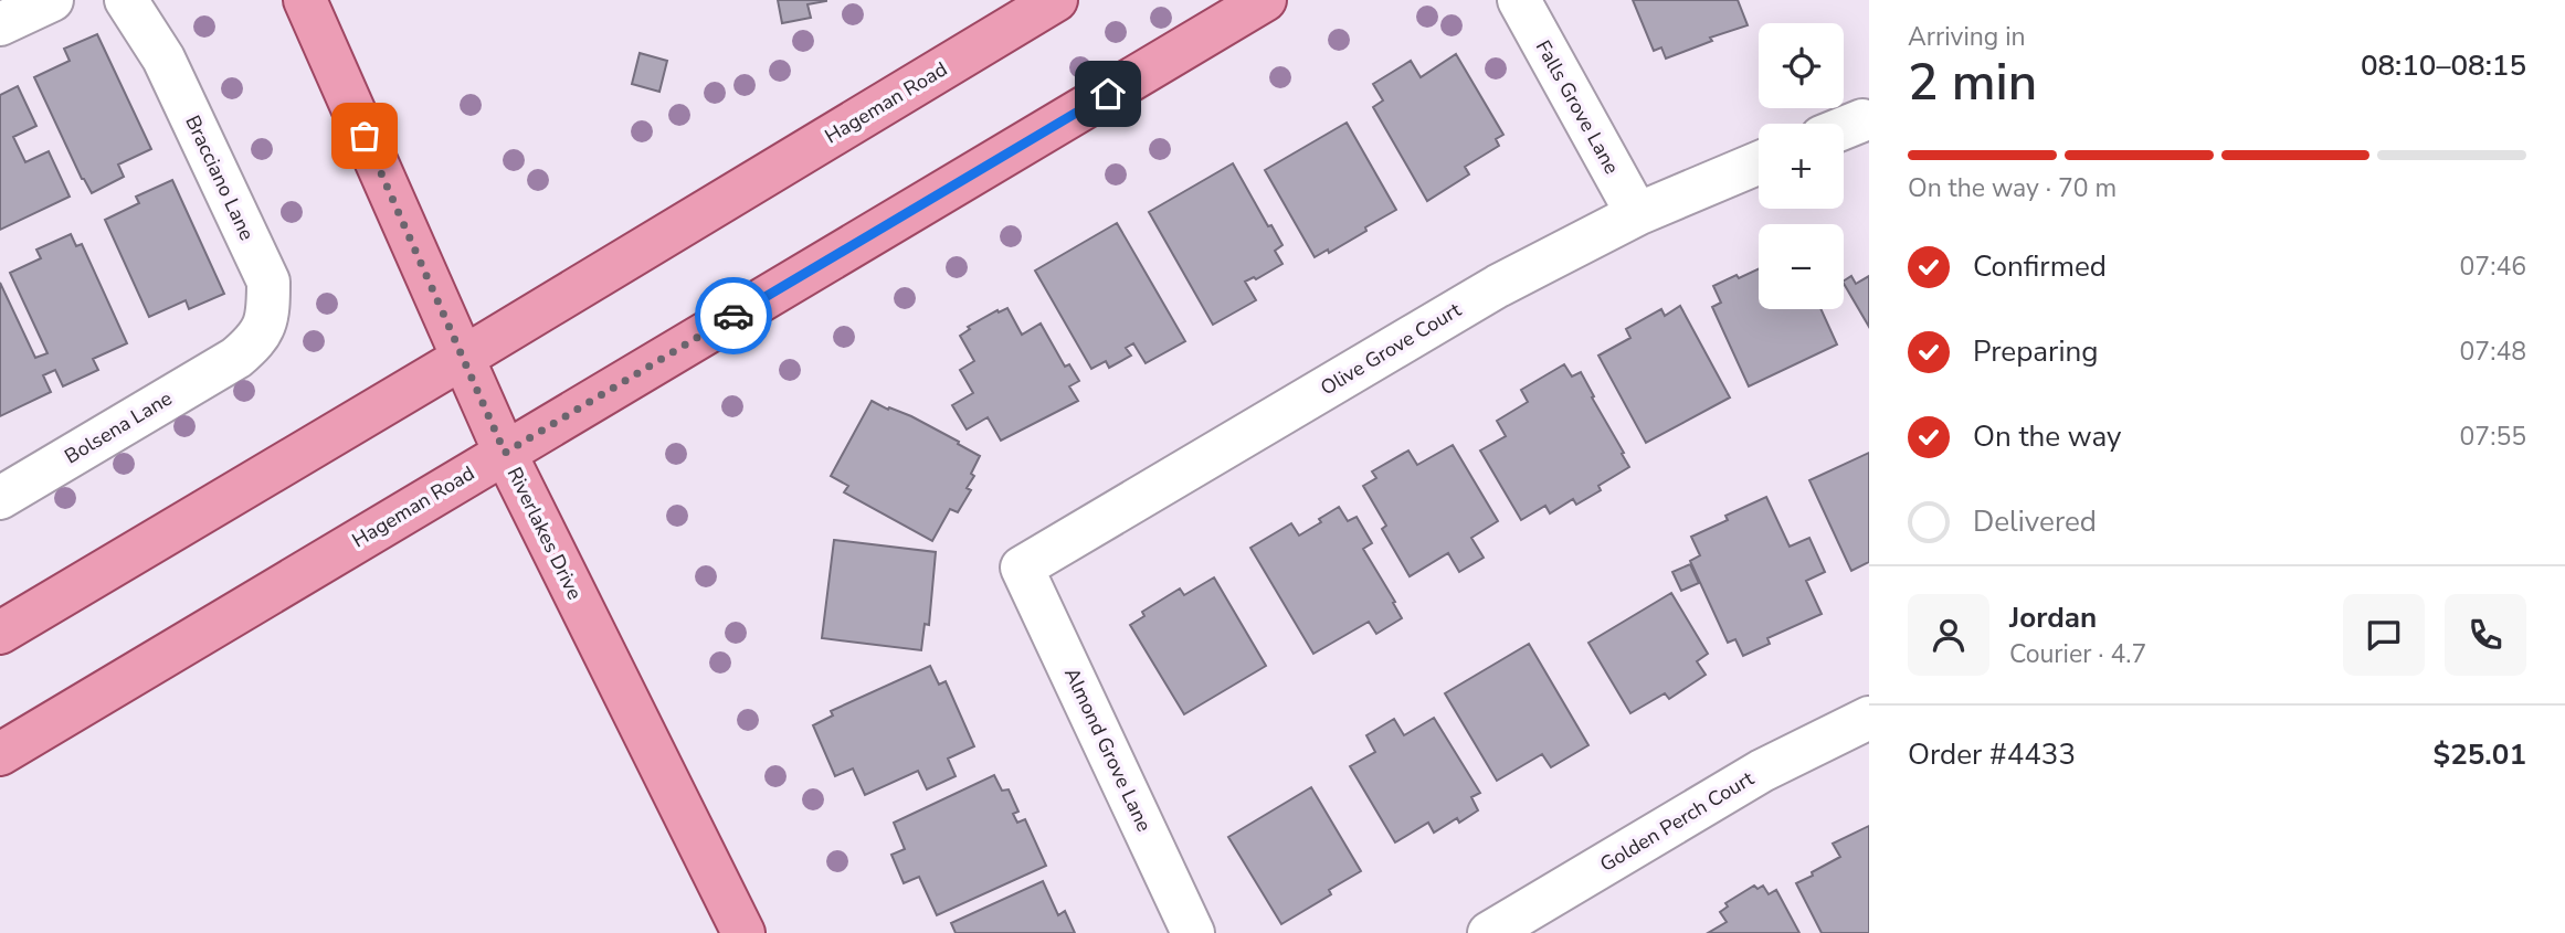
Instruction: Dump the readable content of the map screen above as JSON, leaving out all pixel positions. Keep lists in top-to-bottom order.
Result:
{
  "streets": {
    "main road": ["Hageman Road", "Riverlakes Drive"],
    "street": [
      "Falls Grove Lane",
      "Bracciano Lane",
      "Olive Grove Court",
      "Bolsena Lane",
      "Almond Grove Lane",
      "Golden Perch Court"
    ]
  },
  "crossings": [
    ["Hageman Road", "Riverlakes Drive"],
    ["Falls Grove Lane", "Olive Grove Court"],
    ["Bracciano Lane", "Bolsena Lane"],
    ["Olive Grove Court", "Almond Grove Lane"]
  ],
  "page": {
    "heading": ["2 min", "Arriving in", "08:10–08:15"],
    "panel": [
      "Jordan",
      "Courier · 4.7",
      "Order #4433",
      "$25.01"
    ],
    "map_buttons": ["+", "−"],
    "bar": "On the way · 70 m",
    "list": [
      ["Confirmed", "07:46"],
      ["Preparing", "07:48"],
      ["On the way", "07:55"],
      "Delivered"
    ]
  }
}
